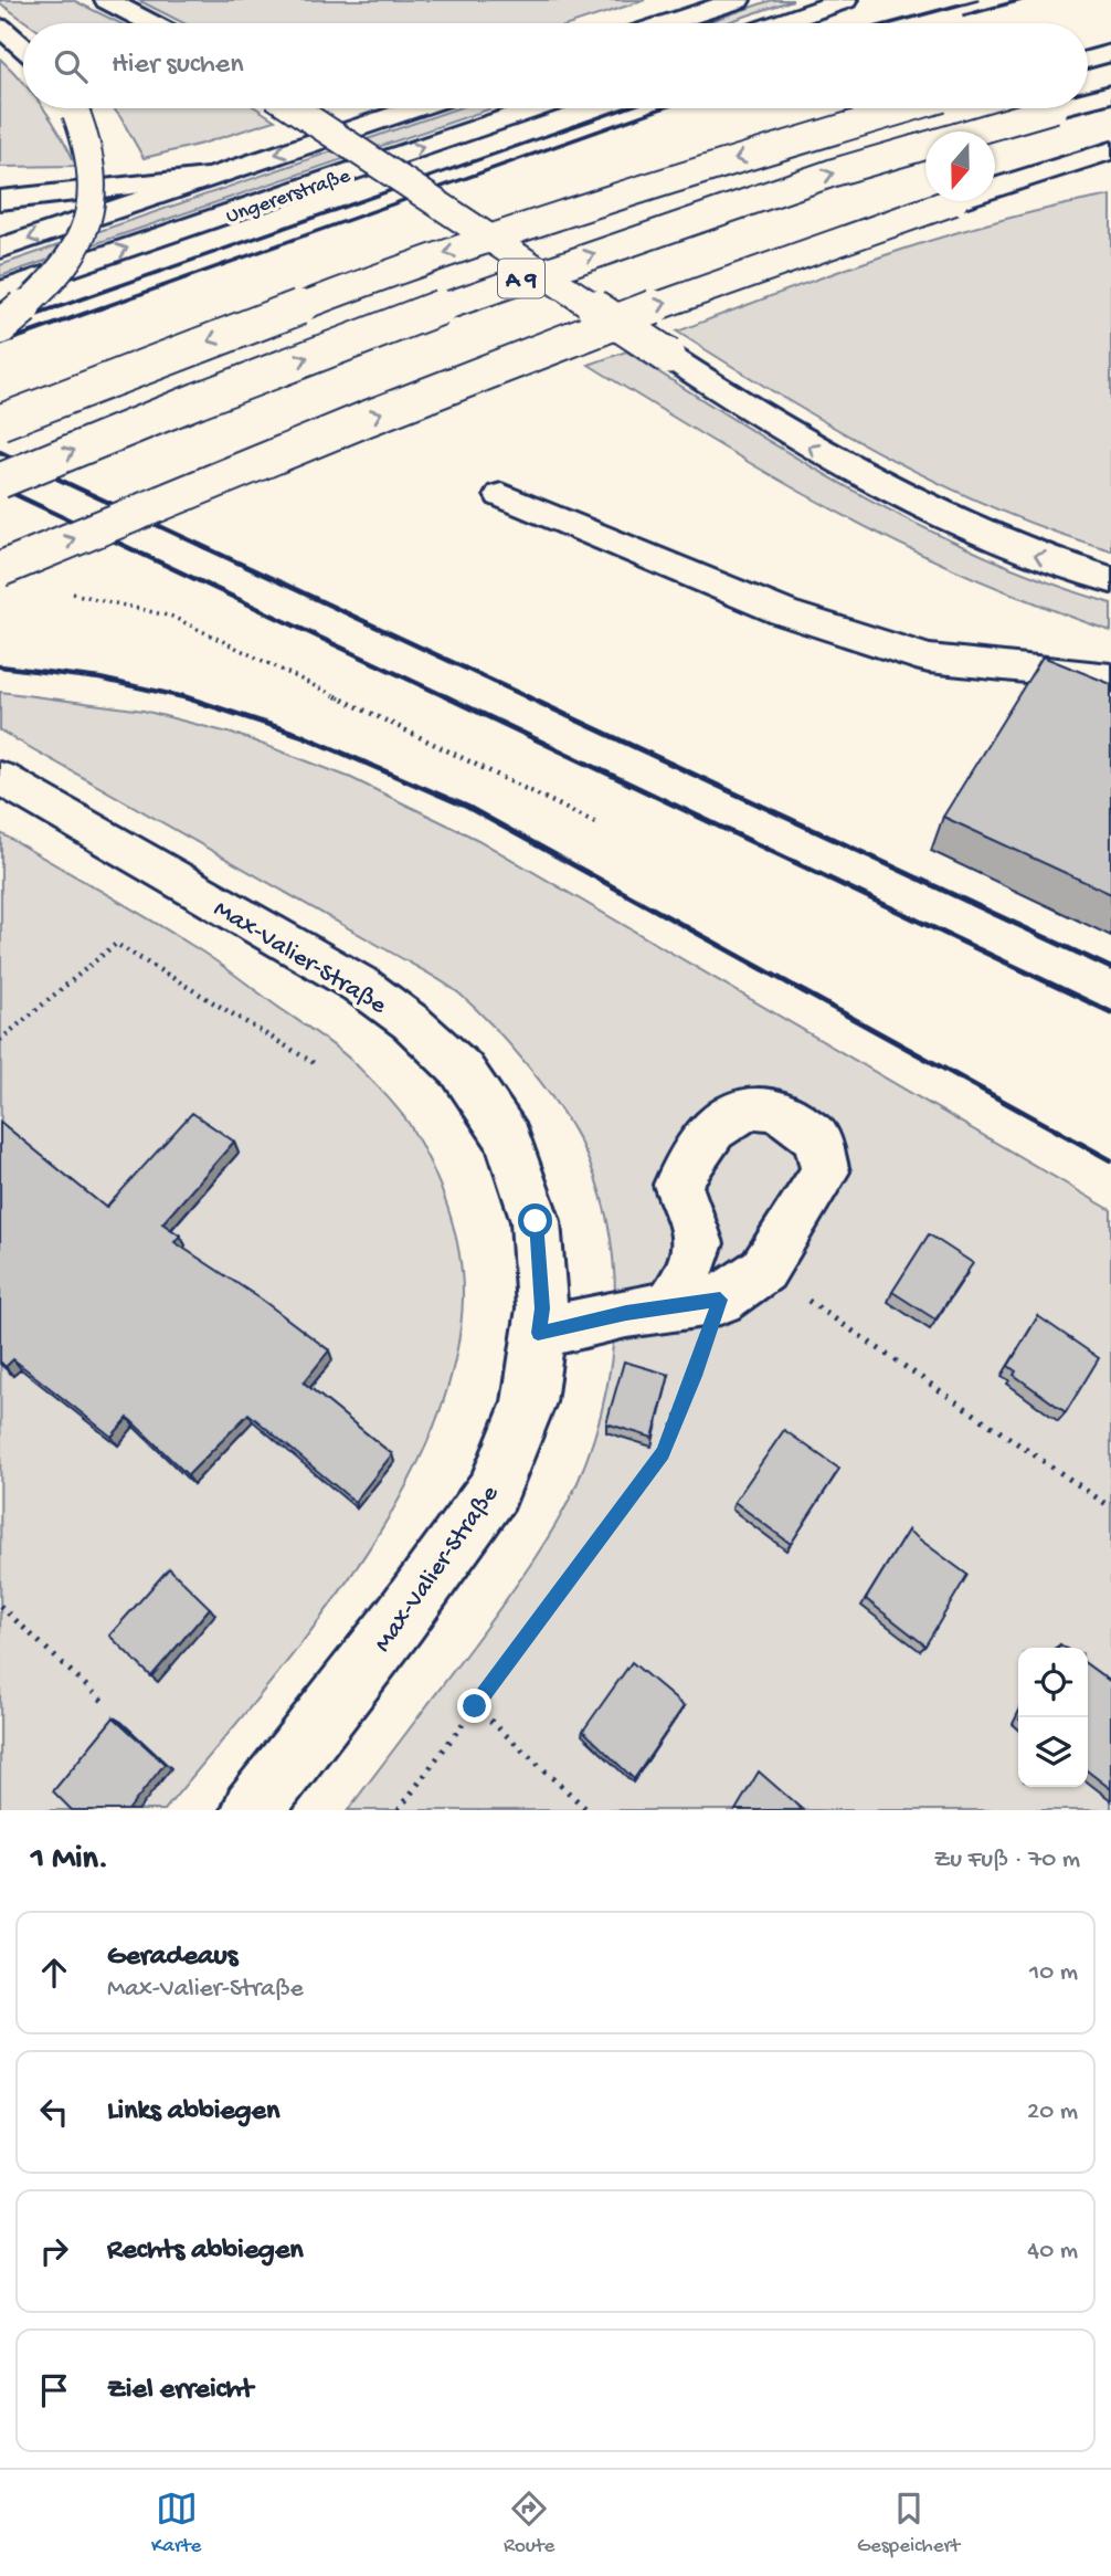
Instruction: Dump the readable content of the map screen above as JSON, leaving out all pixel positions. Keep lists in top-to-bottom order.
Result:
{
  "streets": {
    "main road": ["Ungererstraße", "A 9", "Max-Valier-Straße"]
  },
  "north": "bottom",
  "page": {
    "search": "Hier suchen",
    "heading": ["1 Min.", "Zu Fuß · 70 m"],
    "list": [
      ["Geradeaus", "Max-Valier-Straße", "10 m"],
      ["Links abbiegen", "20 m"],
      ["Rechts abbiegen", "40 m"],
      "Ziel erreicht"
    ],
    "nav": ["Karte", "Route", "Gespeichert"]
  }
}
